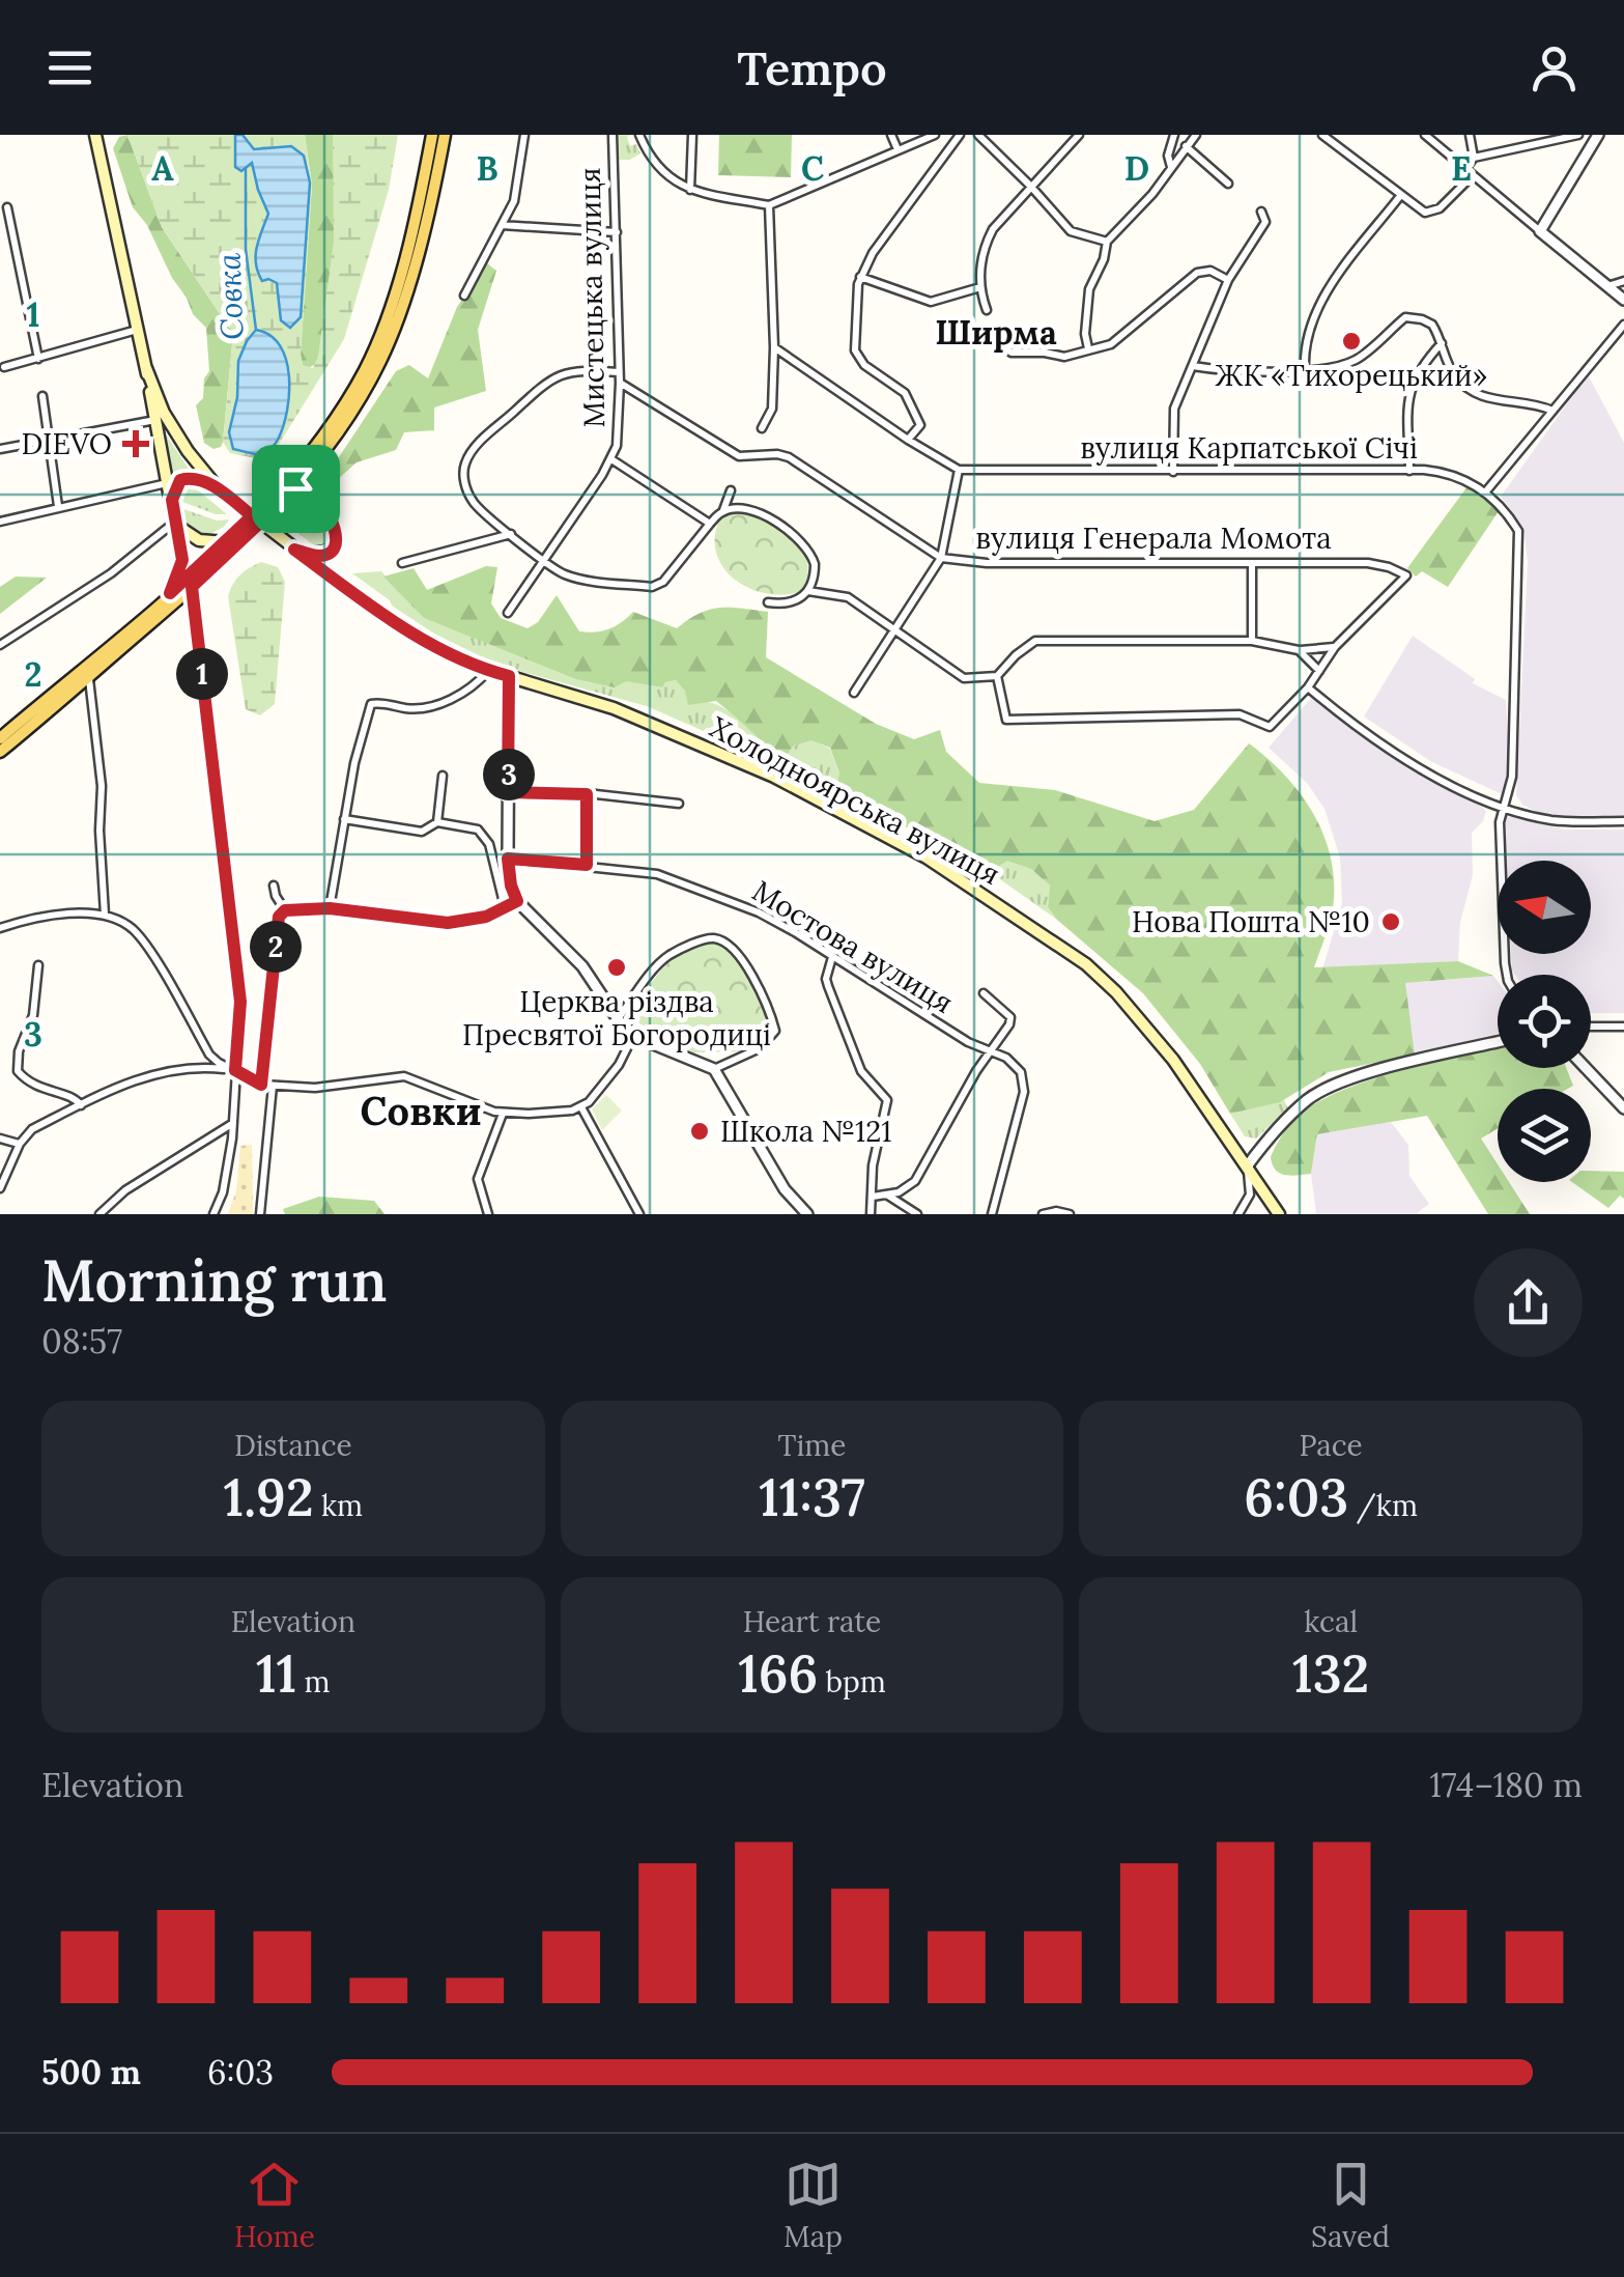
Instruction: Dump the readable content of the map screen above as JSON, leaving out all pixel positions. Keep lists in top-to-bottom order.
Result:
{
  "streets": {
    "main road": ["Холодноярська вулиця"],
    "street": [
      "Мистецька вулиця",
      "вулиця Карпатської Січі",
      "вулиця Генерала Момота",
      "Мостова вулиця"
    ]
  },
  "crossings": [
    ["Мистецька вулиця", "вулиця Генерала Момота"]
  ],
  "districts": ["Ширма", "Совки"],
  "water": ["Совка"],
  "places": {
    "other": [
      "ЖК «Тихорецький»",
      "Нова Пошта №10",
      "Церква різдва Пресвятої Богородиці",
      "Школа №121"
    ],
    "health": ["DIEVO"]
  },
  "north": "left",
  "page": {
    "header": "Tempo",
    "pins": ["1", "3", "2"],
    "heading": ["Morning run", "08:57"],
    "stats": [
      ["Distance", "1.92 km"],
      ["Time", "11:37"],
      ["Pace", "6:03 /km"],
      ["Elevation", "11 m"],
      ["Heart rate", "166 bpm"],
      ["kcal", "132"]
    ],
    "chart": ["Elevation", "174–180 m"],
    "list": [
      {
        "name": "500 m",
        "note": "6:03"
      }
    ],
    "tabs": ["Home", "Map", "Saved"]
  },
  "grid": {
    "columns": [
      "A",
      "B",
      "C",
      "D",
      "E"
    ],
    "rows": ["1", "2", "3"]
  }
}
